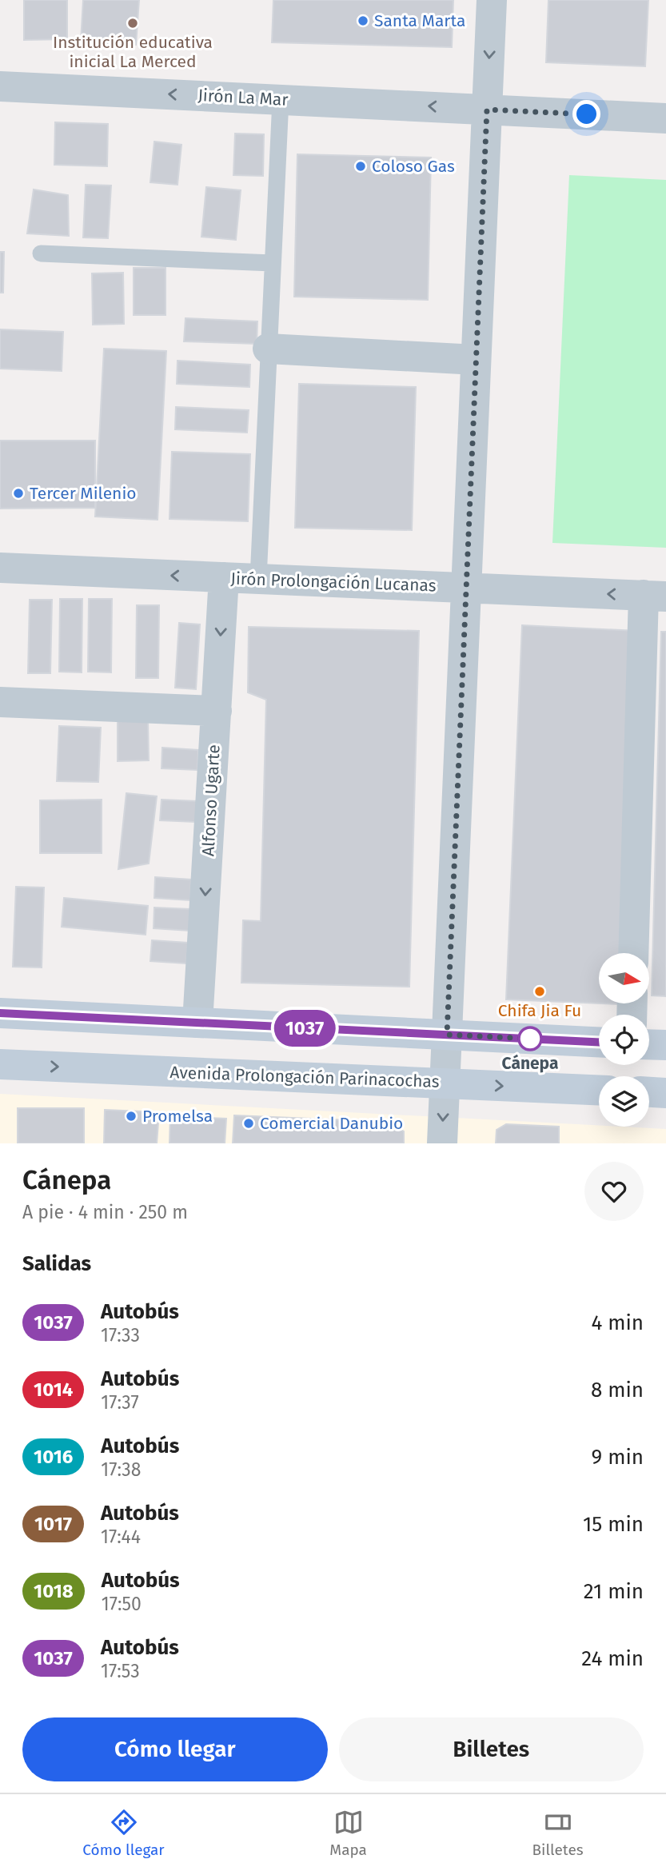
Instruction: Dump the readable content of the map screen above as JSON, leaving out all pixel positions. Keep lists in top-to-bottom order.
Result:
{
  "streets": {
    "main road": ["Avenida Prolongación Parinacochas"],
    "street": ["Jirón La Mar", "Jirón Prolongación Lucanas", "Alfonso Ugarte"]
  },
  "crossings": [
    ["Jirón Prolongación Lucanas", "Alfonso Ugarte"]
  ],
  "places": [
    "Santa Marta",
    "Institución educativa inicial La Merced",
    "Coloso Gas",
    "Tercer Milenio",
    "Chifa Jia Fu",
    "Cánepa",
    "Promelsa",
    "Comercial Danubio"
  ],
  "lines": ["bus line 1037"],
  "north": "right",
  "page": {
    "on_map": "1037",
    "heading": [
      ["Cánepa", "A pie · 4 min · 250 m"],
      "Salidas"
    ],
    "list": [
      {
        "mark": "1037",
        "name": "Autobús",
        "note": "17:33",
        "value": "4 min"
      },
      {
        "mark": "1014",
        "name": "Autobús",
        "note": "17:37",
        "value": "8 min"
      },
      {
        "mark": "1016",
        "name": "Autobús",
        "note": "17:38",
        "value": "9 min"
      },
      {
        "mark": "1017",
        "name": "Autobús",
        "note": "17:44",
        "value": "15 min"
      },
      {
        "mark": "1018",
        "name": "Autobús",
        "note": "17:50",
        "value": "21 min"
      },
      {
        "mark": "1037",
        "name": "Autobús",
        "note": "17:53",
        "value": "24 min"
      }
    ],
    "buttons": ["Cómo llegar", "Billetes"],
    "tabs": ["Cómo llegar", "Mapa", "Billetes"]
  }
}
